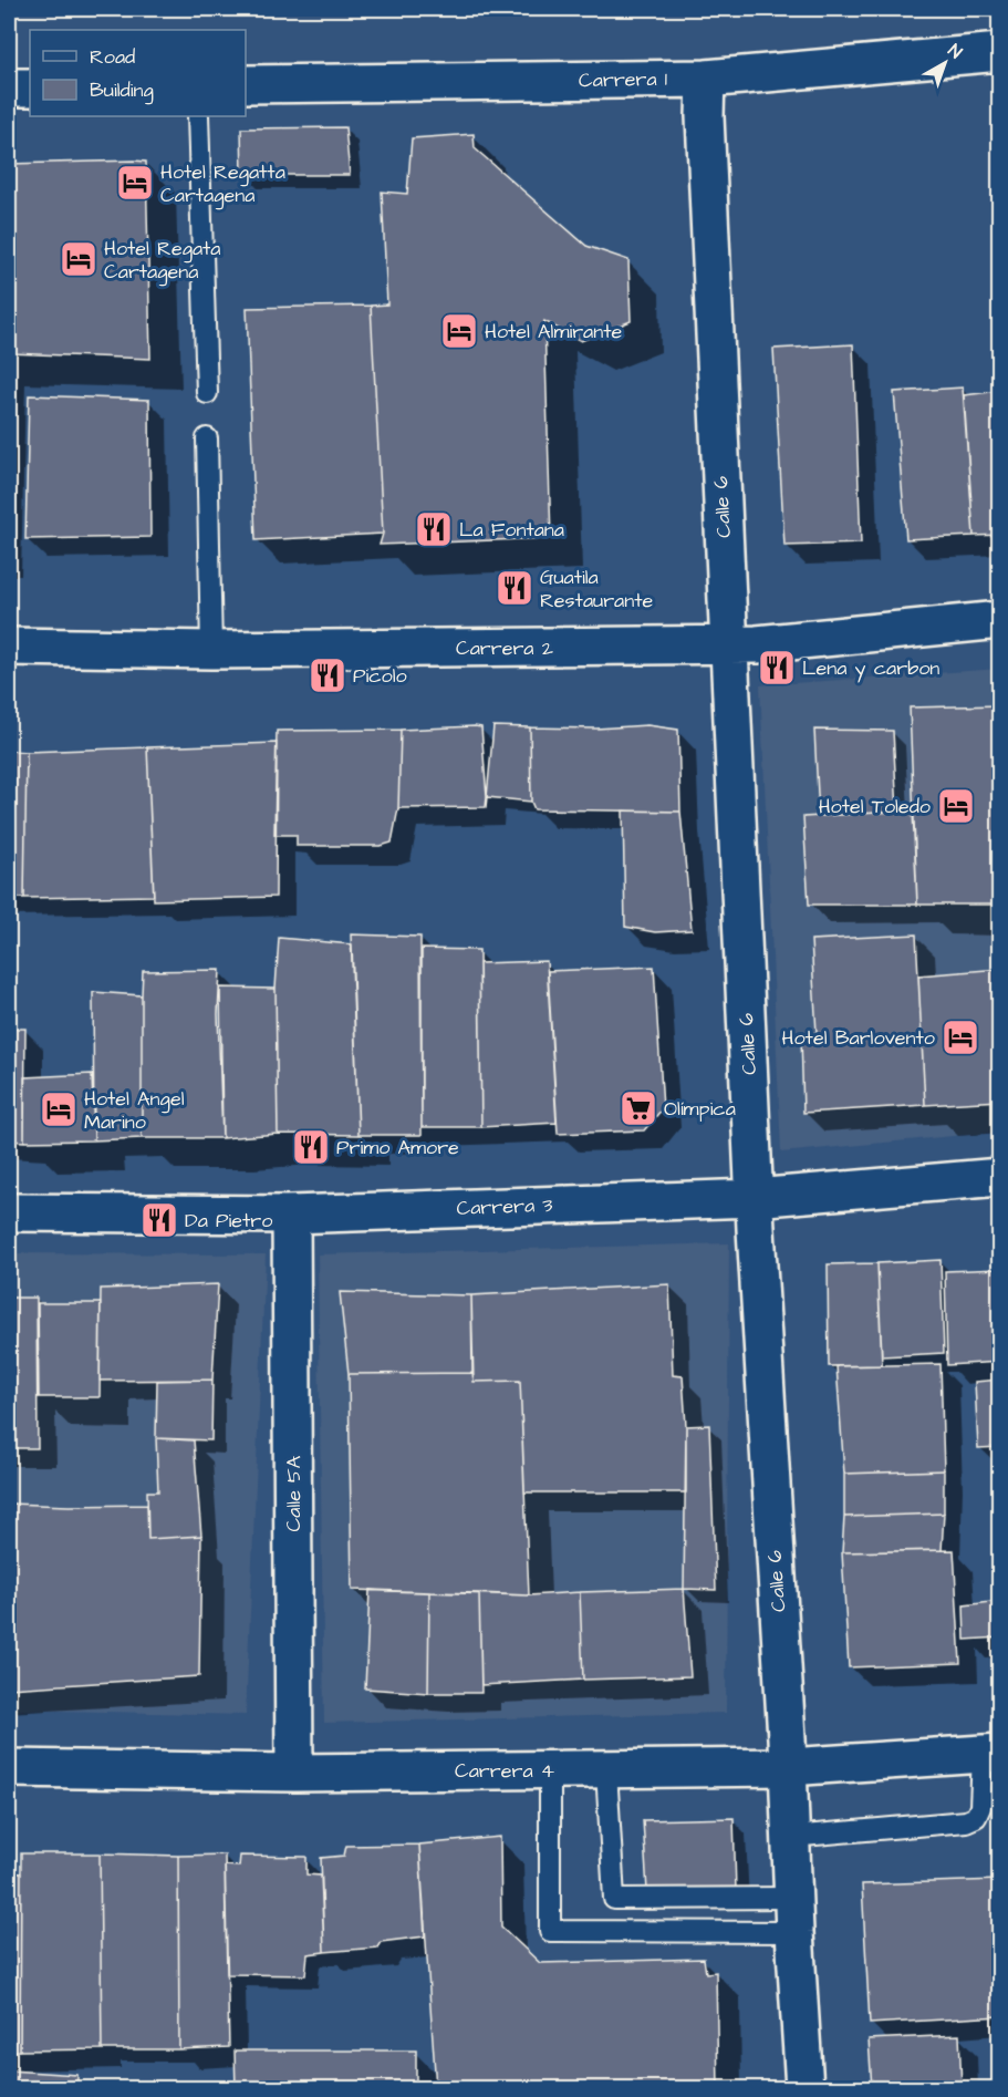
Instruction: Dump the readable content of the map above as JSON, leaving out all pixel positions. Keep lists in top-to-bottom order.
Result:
{
  "streets": {
    "street": [
      "Carrera 1",
      "Calle 6",
      "Carrera 2",
      "Carrera 3",
      "Calle 5A",
      "Carrera 4"
    ]
  },
  "crossings": [
    ["Carrera 1", "Calle 6"],
    ["Calle 6", "Carrera 2"],
    ["Calle 6", "Carrera 3"],
    ["Calle 6", "Carrera 4"],
    ["Carrera 3", "Calle 5A"],
    ["Calle 5A", "Carrera 4"]
  ],
  "places": {
    "hotel": [
      "Hotel Regatta Cartagena",
      "Hotel Regata Cartagena",
      "Hotel Almirante",
      "Hotel Toledo",
      "Hotel Barlovento",
      "Hotel Angel Marino"
    ],
    "restaurant": [
      "La Fontana",
      "Guatila Restaurante",
      "Lena y carbon",
      "Picolo",
      "Primo Amore",
      "Da Pietro"
    ],
    "supermarket": ["Olímpica"]
  },
  "legend": ["Road", "Building"],
  "north": "top right"
}
